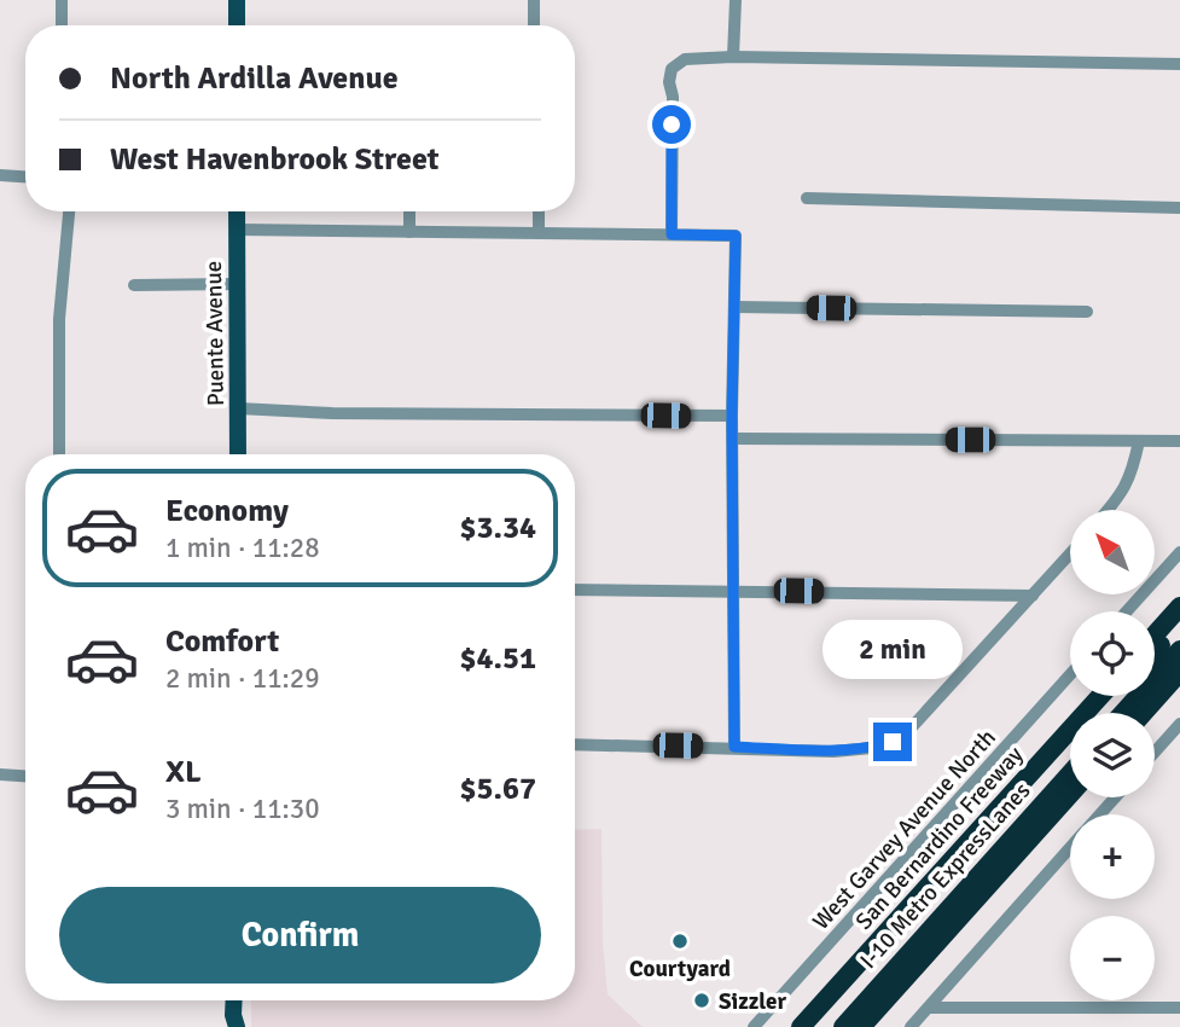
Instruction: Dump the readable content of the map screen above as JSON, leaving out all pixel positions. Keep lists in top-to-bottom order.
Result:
{
  "streets": {
    "highway": ["San Bernardino Freeway", "I-10 Metro ExpressLanes"],
    "main road": ["Puente Avenue"],
    "street": ["West Garvey Avenue North"]
  },
  "places": ["Courtyard", "Sizzler"],
  "north": "top left",
  "page": {
    "banner": ["North Ardilla Avenue", "West Havenbrook Street"],
    "list": [
      {
        "name": "Economy",
        "note": "1 min · 11:28",
        "value": "$3.34"
      },
      {
        "name": "Comfort",
        "note": "2 min · 11:29",
        "value": "$4.51"
      },
      {
        "name": "XL",
        "note": "3 min · 11:30",
        "value": "$5.67"
      }
    ],
    "map_buttons": ["+", "−"],
    "bubble": "2 min",
    "buttons": "Confirm"
  }
}
